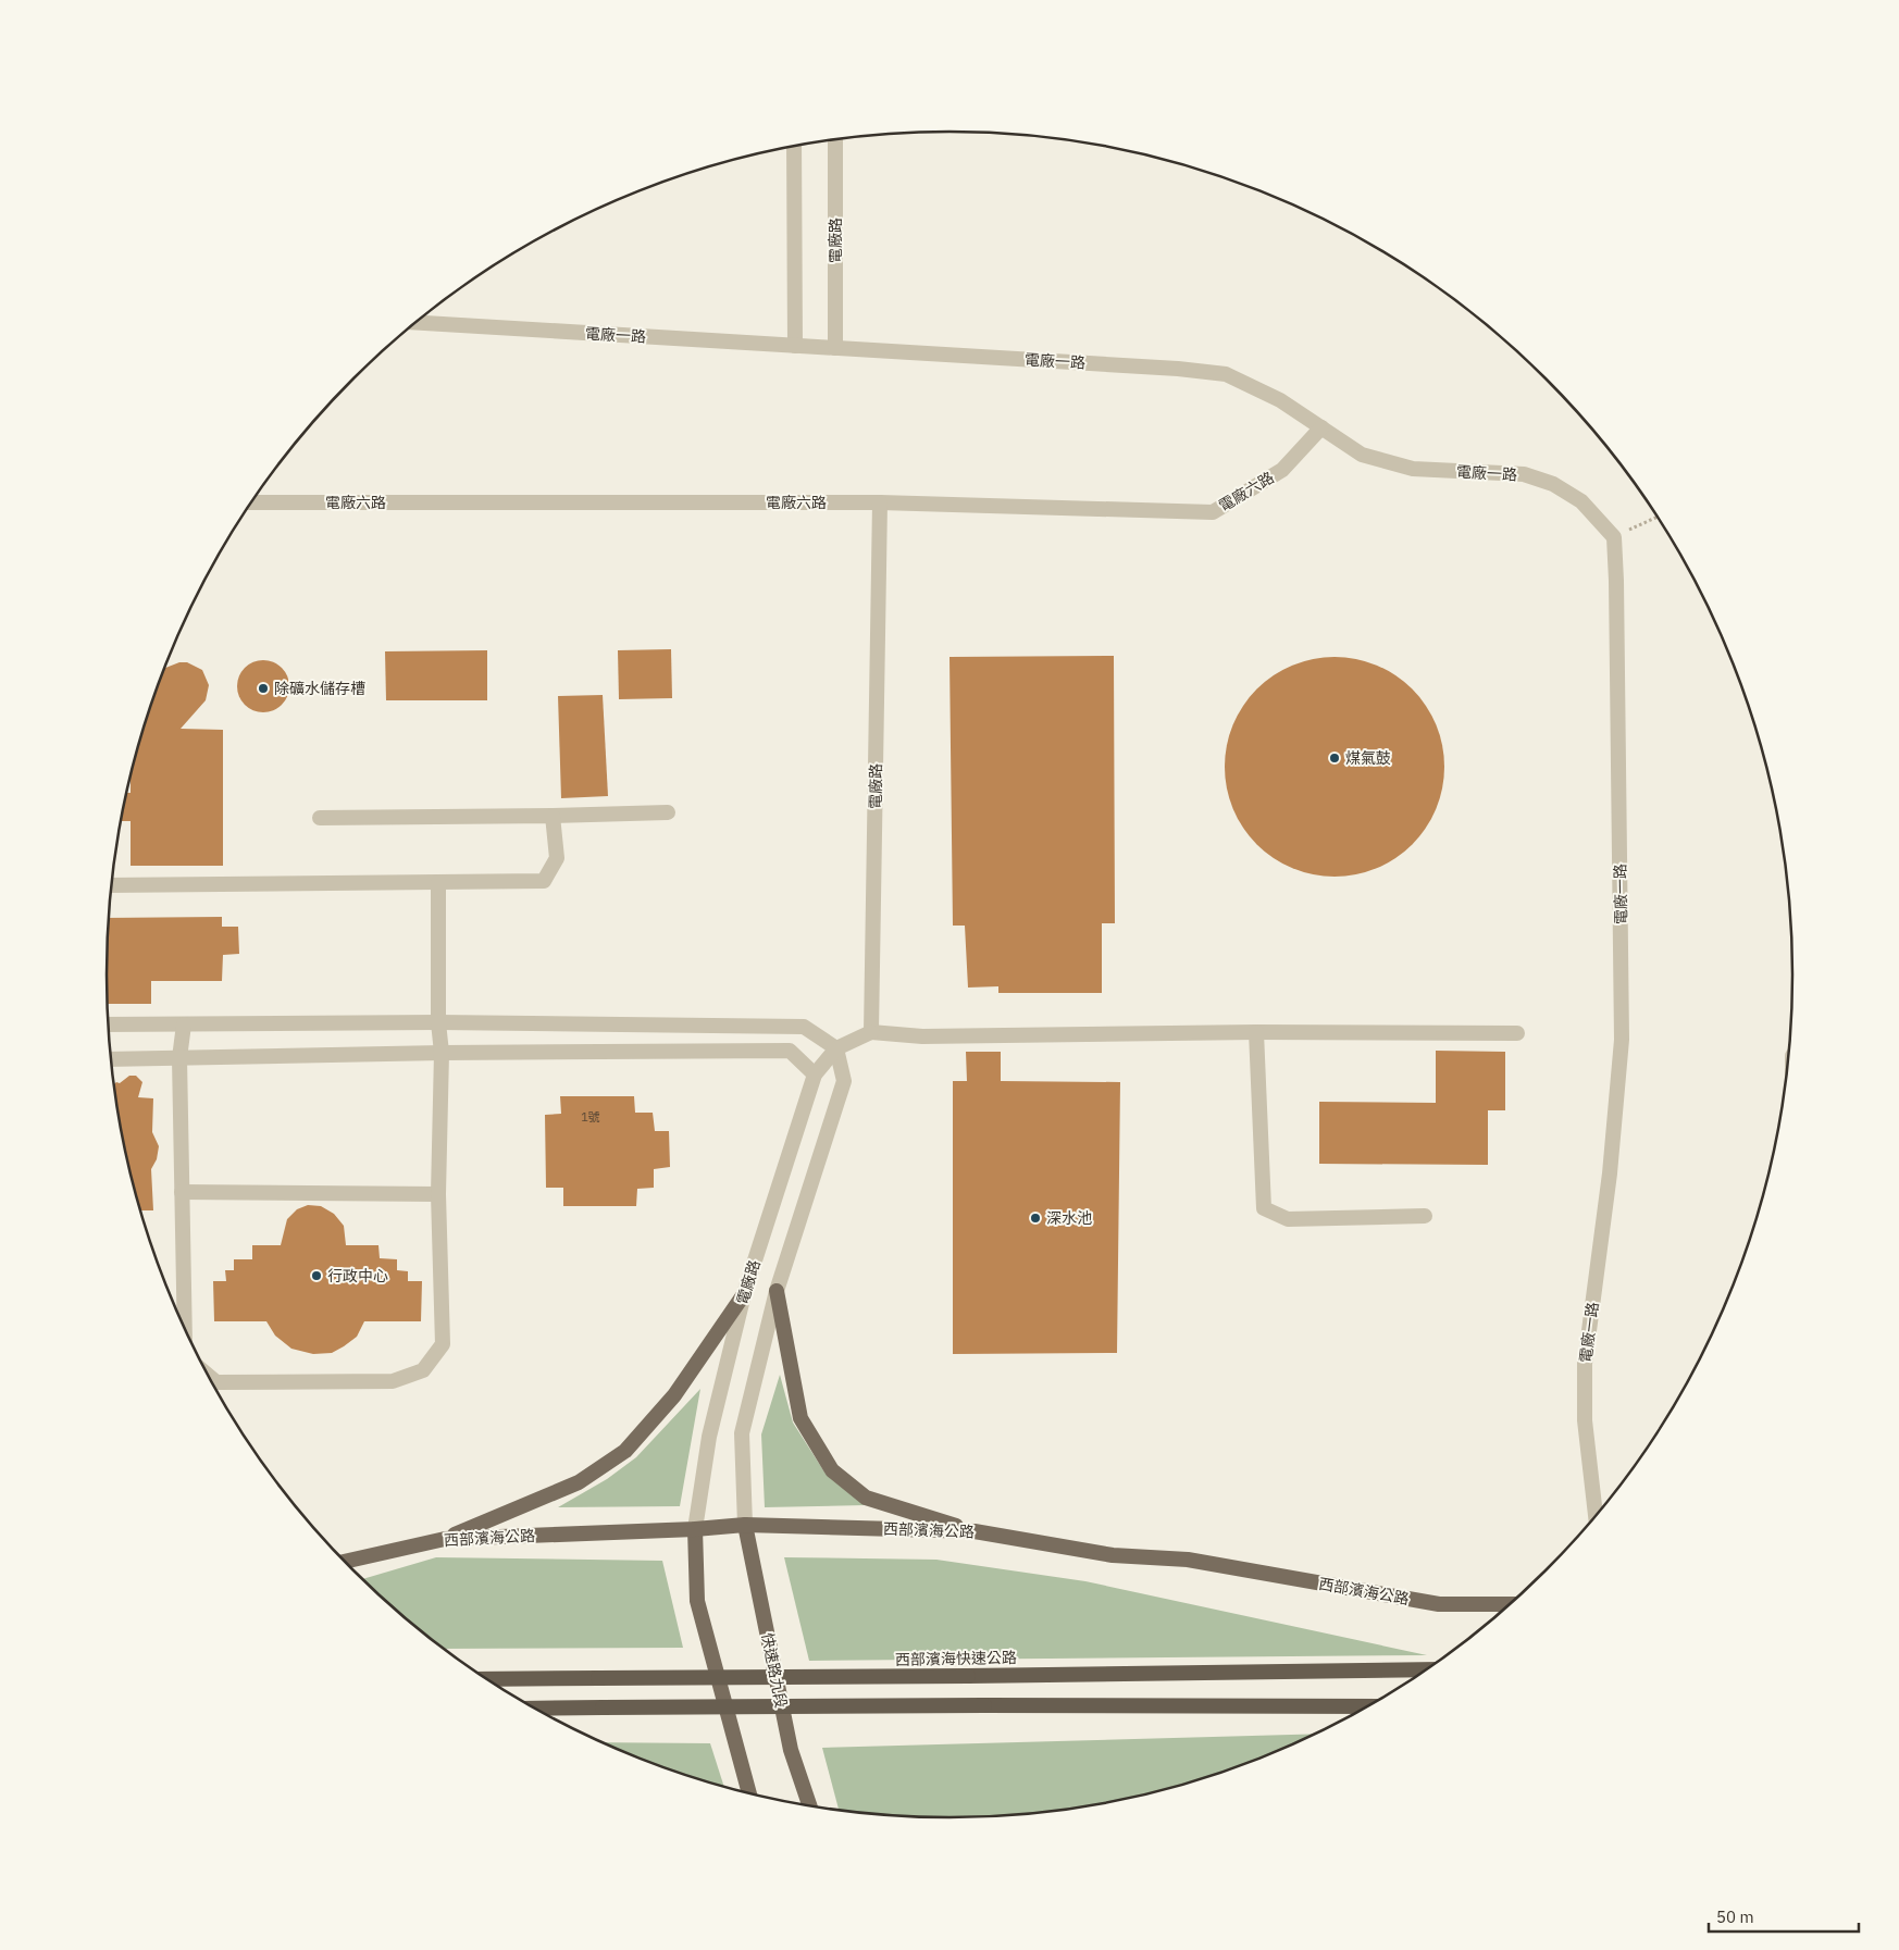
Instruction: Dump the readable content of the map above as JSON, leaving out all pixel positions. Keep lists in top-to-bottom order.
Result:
{
  "streets": {
    "highway": ["西部濱海快速公路"],
    "main road": ["西部濱海公路", "快速路九段"],
    "street": ["電廠路", "電廠一路", "電廠六路"]
  },
  "crossings": [
    ["電廠路", "電廠一路"],
    ["電廠路", "電廠六路"],
    ["電廠路", "西部濱海公路"],
    ["電廠路", "快速路九段"],
    ["電廠一路", "電廠六路"],
    ["西部濱海公路", "快速路九段"]
  ],
  "places": [
    "除礦水儲存槽",
    "煤氣鼓",
    "深水池",
    "行政中心"
  ],
  "house_numbers": ["1號"],
  "scale_bar": "50 m"
}
